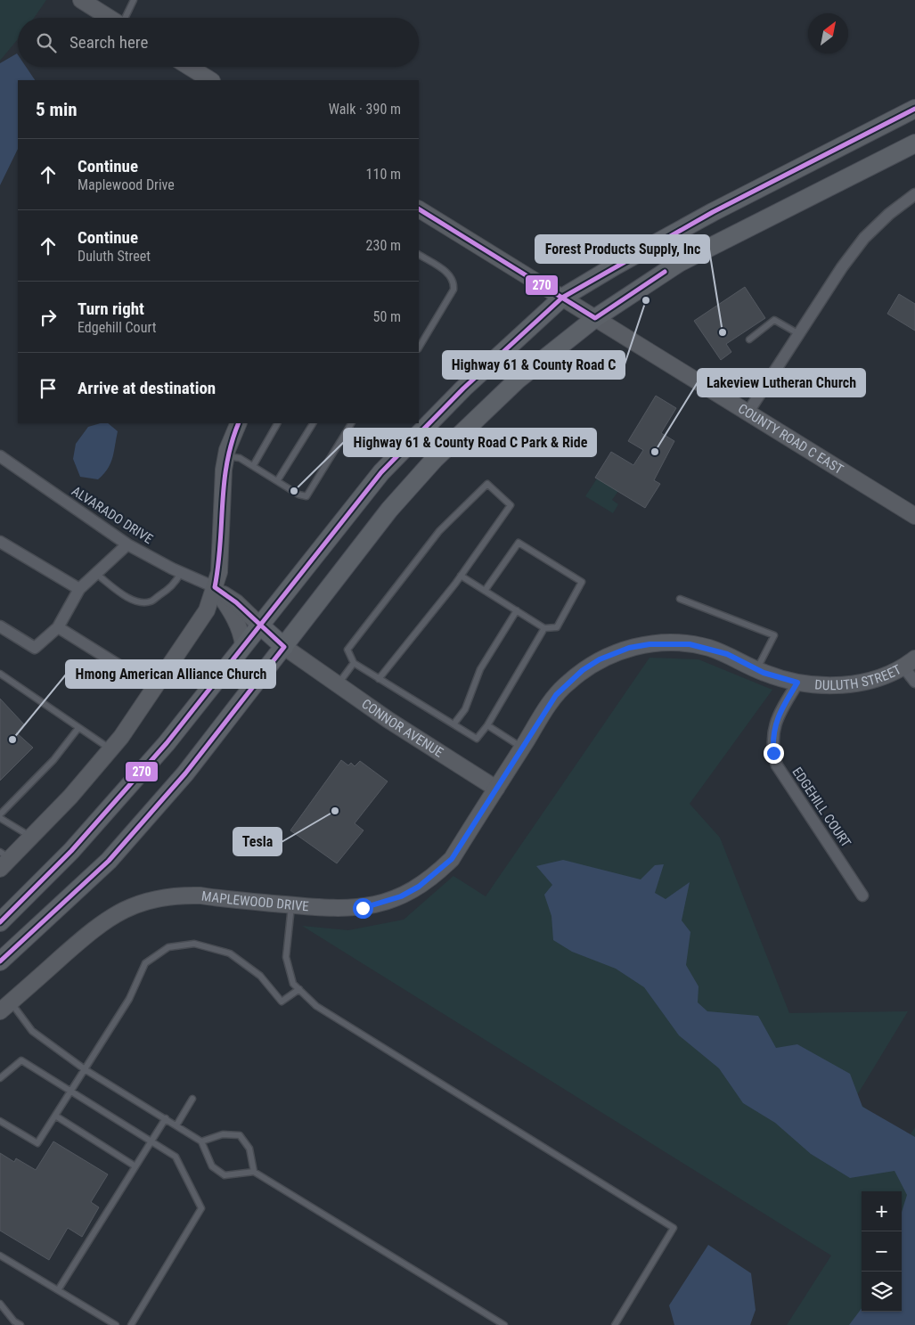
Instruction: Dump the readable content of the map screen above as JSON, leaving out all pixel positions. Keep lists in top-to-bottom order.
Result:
{
  "streets": {
    "main road": ["CONNOR AVENUE"],
    "street": [
      "COUNTY ROAD C EAST",
      "ALVARADO DRIVE",
      "DULUTH STREET",
      "EDGEHILL COURT",
      "MAPLEWOOD DRIVE"
    ]
  },
  "crossings": [
    ["DULUTH STREET", "CONNOR AVENUE"],
    ["DULUTH STREET", "EDGEHILL COURT"],
    ["DULUTH STREET", "MAPLEWOOD DRIVE"],
    ["CONNOR AVENUE", "MAPLEWOOD DRIVE"]
  ],
  "places": [
    "Highway 61 & County Road C",
    "Forest Products Supply, Inc",
    "Lakeview Lutheran Church",
    "Highway 61 & County Road C Park & Ride",
    "Hmong American Alliance Church",
    "Tesla"
  ],
  "lines": ["transit line 270"],
  "north": "top right",
  "page": {
    "search": "Search here",
    "heading": ["5 min", "Walk · 390 m"],
    "list": [
      ["Continue", "Maplewood Drive", "110 m"],
      ["Continue", "Duluth Street", "230 m"],
      ["Turn right", "Edgehill Court", "50 m"],
      "Arrive at destination"
    ],
    "map_buttons": ["+", "−"]
  }
}
